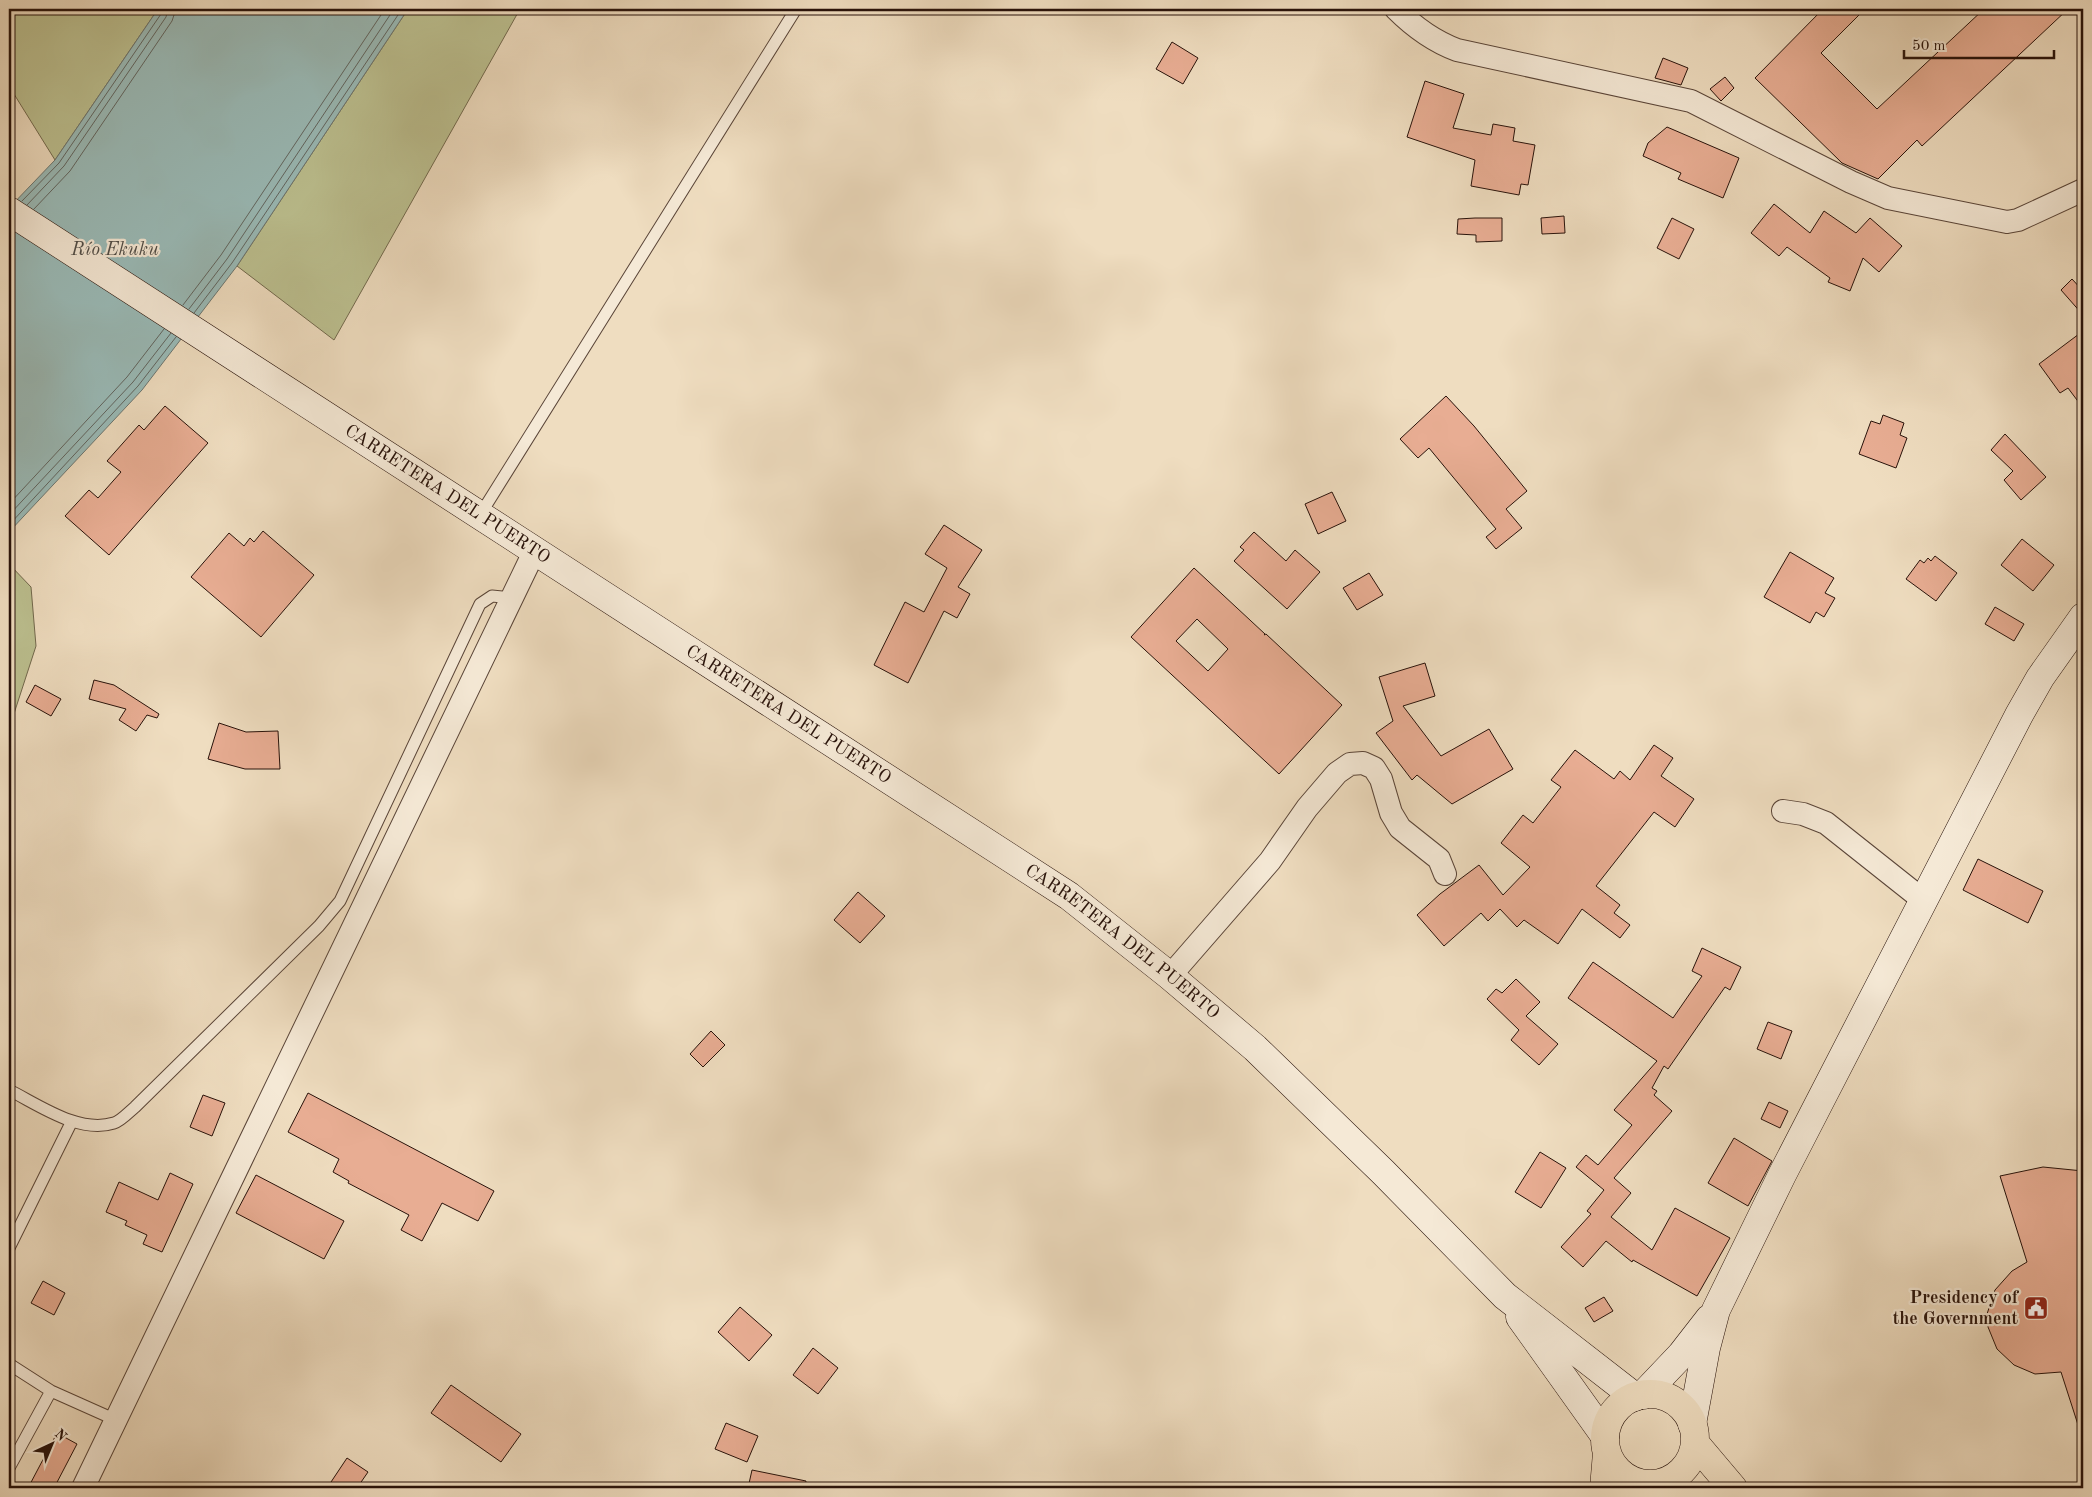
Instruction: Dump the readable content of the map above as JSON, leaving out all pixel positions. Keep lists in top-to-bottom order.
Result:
{
  "streets": {
    "main road": ["CARRETERA DEL PUERTO"]
  },
  "water": ["Río Ekuku"],
  "places": {
    "public building": ["Presidency of the Government"]
  },
  "scale_bar": "50 m",
  "north": "top right"
}
